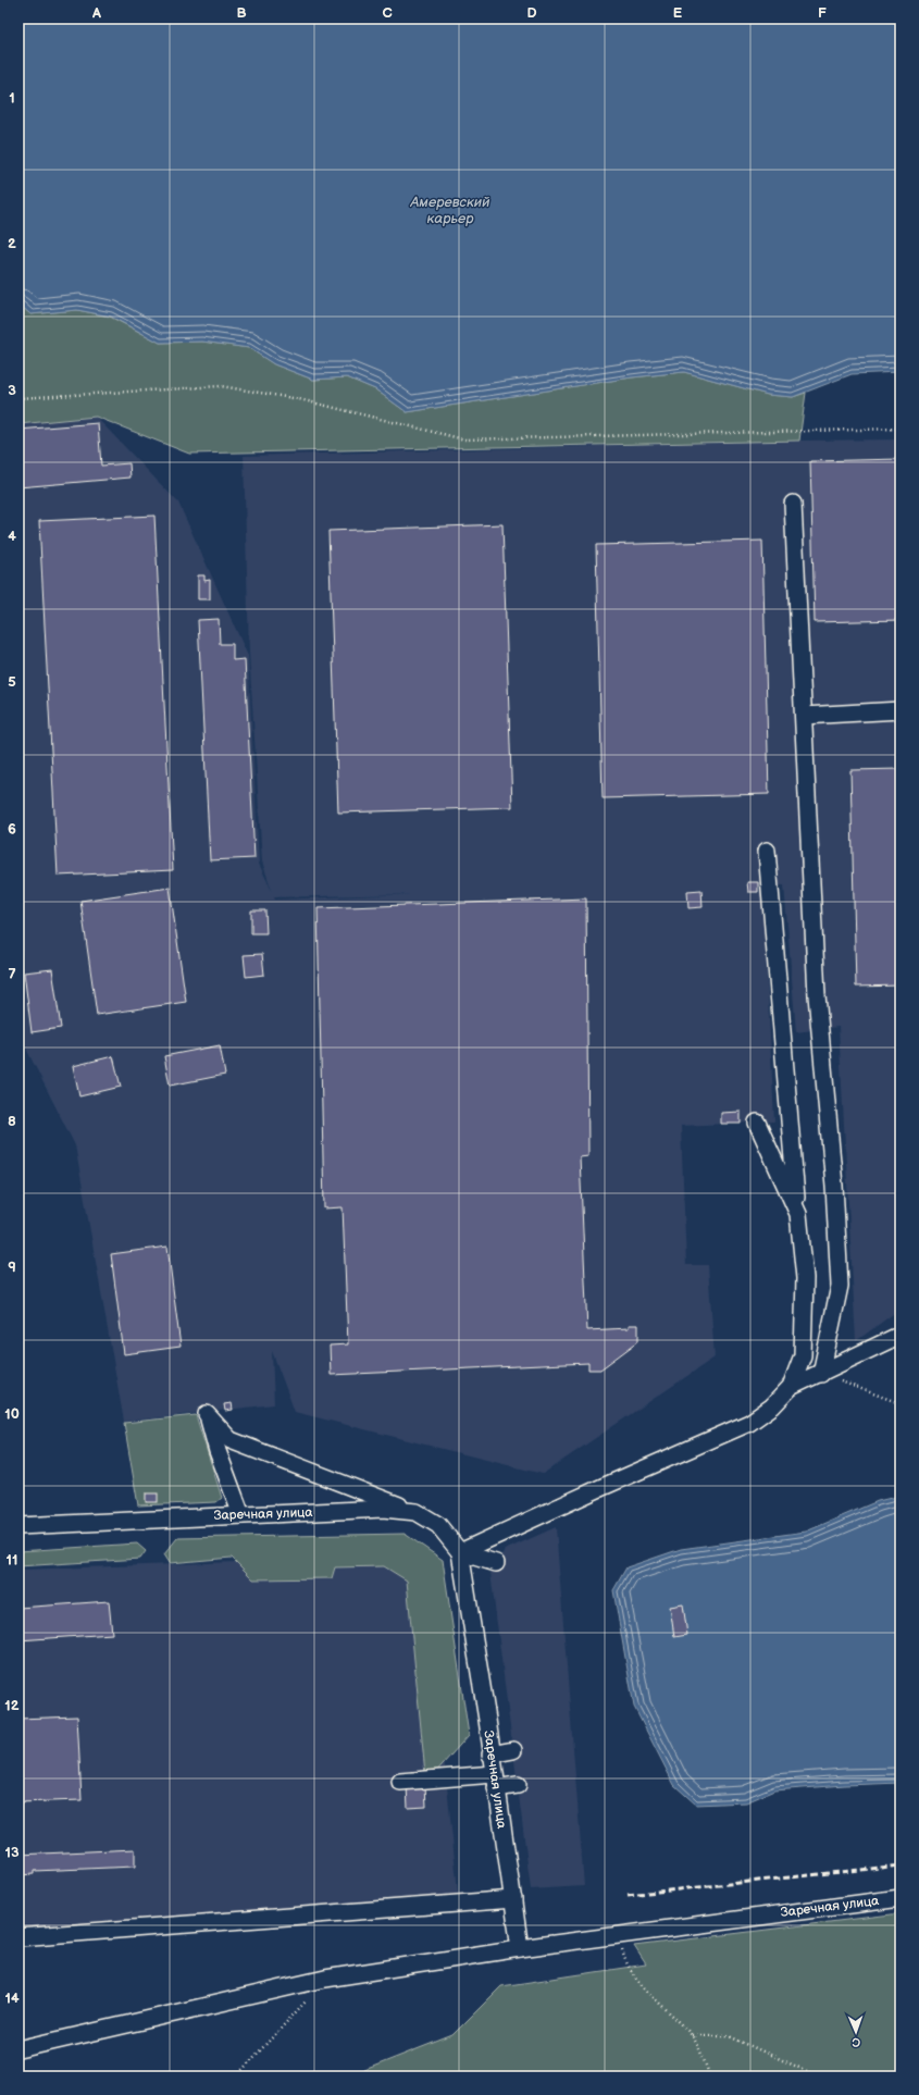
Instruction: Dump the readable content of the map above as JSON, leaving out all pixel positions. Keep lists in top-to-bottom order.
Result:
{
  "streets": {
    "street": ["Заречная улица"]
  },
  "water": ["Амеревский карьер"],
  "north": "bottom",
  "grid": {
    "columns": [
      "A",
      "B",
      "C",
      "D",
      "E",
      "F"
    ],
    "rows": [
      "1",
      "2",
      "3",
      "4",
      "5",
      "6",
      "7",
      "8",
      "9",
      "10",
      "11",
      "12",
      "13",
      "14"
    ]
  }
}
